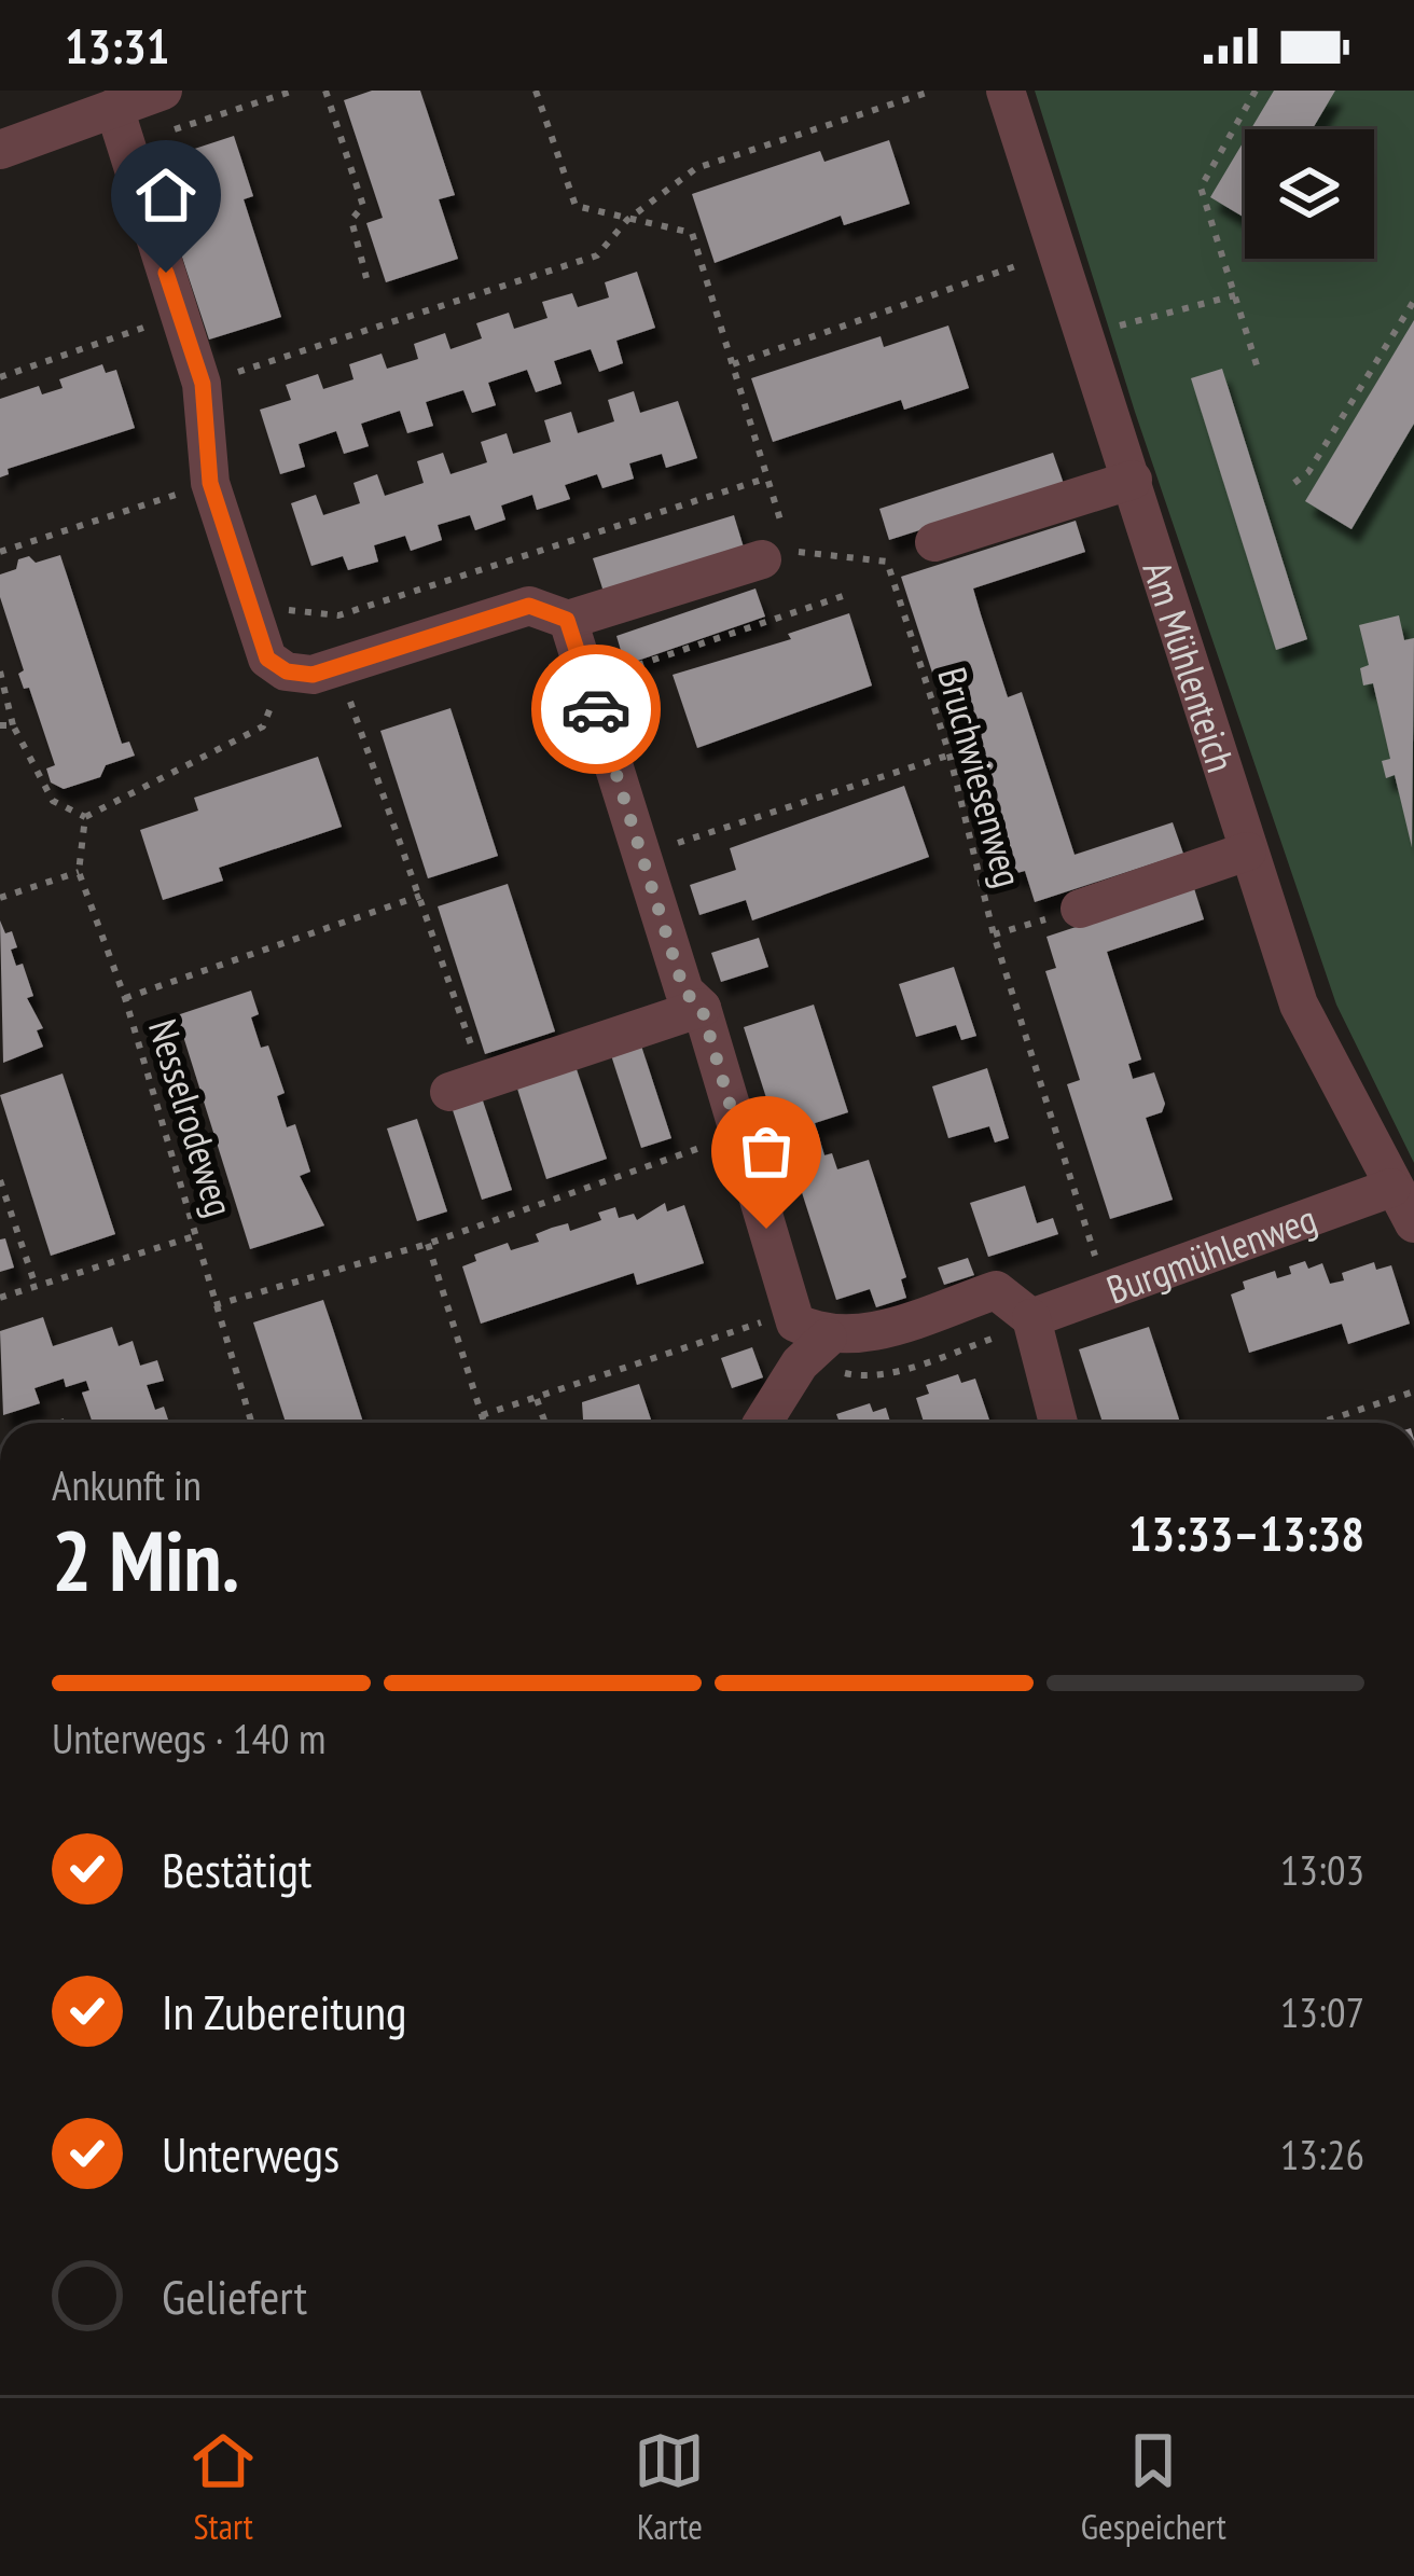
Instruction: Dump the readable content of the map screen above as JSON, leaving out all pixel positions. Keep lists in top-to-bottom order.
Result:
{
  "streets": {
    "street": ["Am Mühlenteich", "Burgmühlenweg"],
    "path": ["Bruchwiesenweg", "Nesselrodeweg"]
  },
  "crossings": [
    ["Am Mühlenteich", "Burgmühlenweg"],
    ["Bruchwiesenweg", "Burgmühlenweg"]
  ],
  "page": {
    "status": "13:31",
    "heading": ["2 Min.", "Ankunft in", "13:33–13:38"],
    "bar": "Unterwegs · 140 m",
    "list": [
      ["Bestätigt", "13:03"],
      ["In Zubereitung", "13:07"],
      ["Unterwegs", "13:26"],
      "Geliefert"
    ],
    "tabs": ["Start", "Karte", "Gespeichert"]
  }
}
